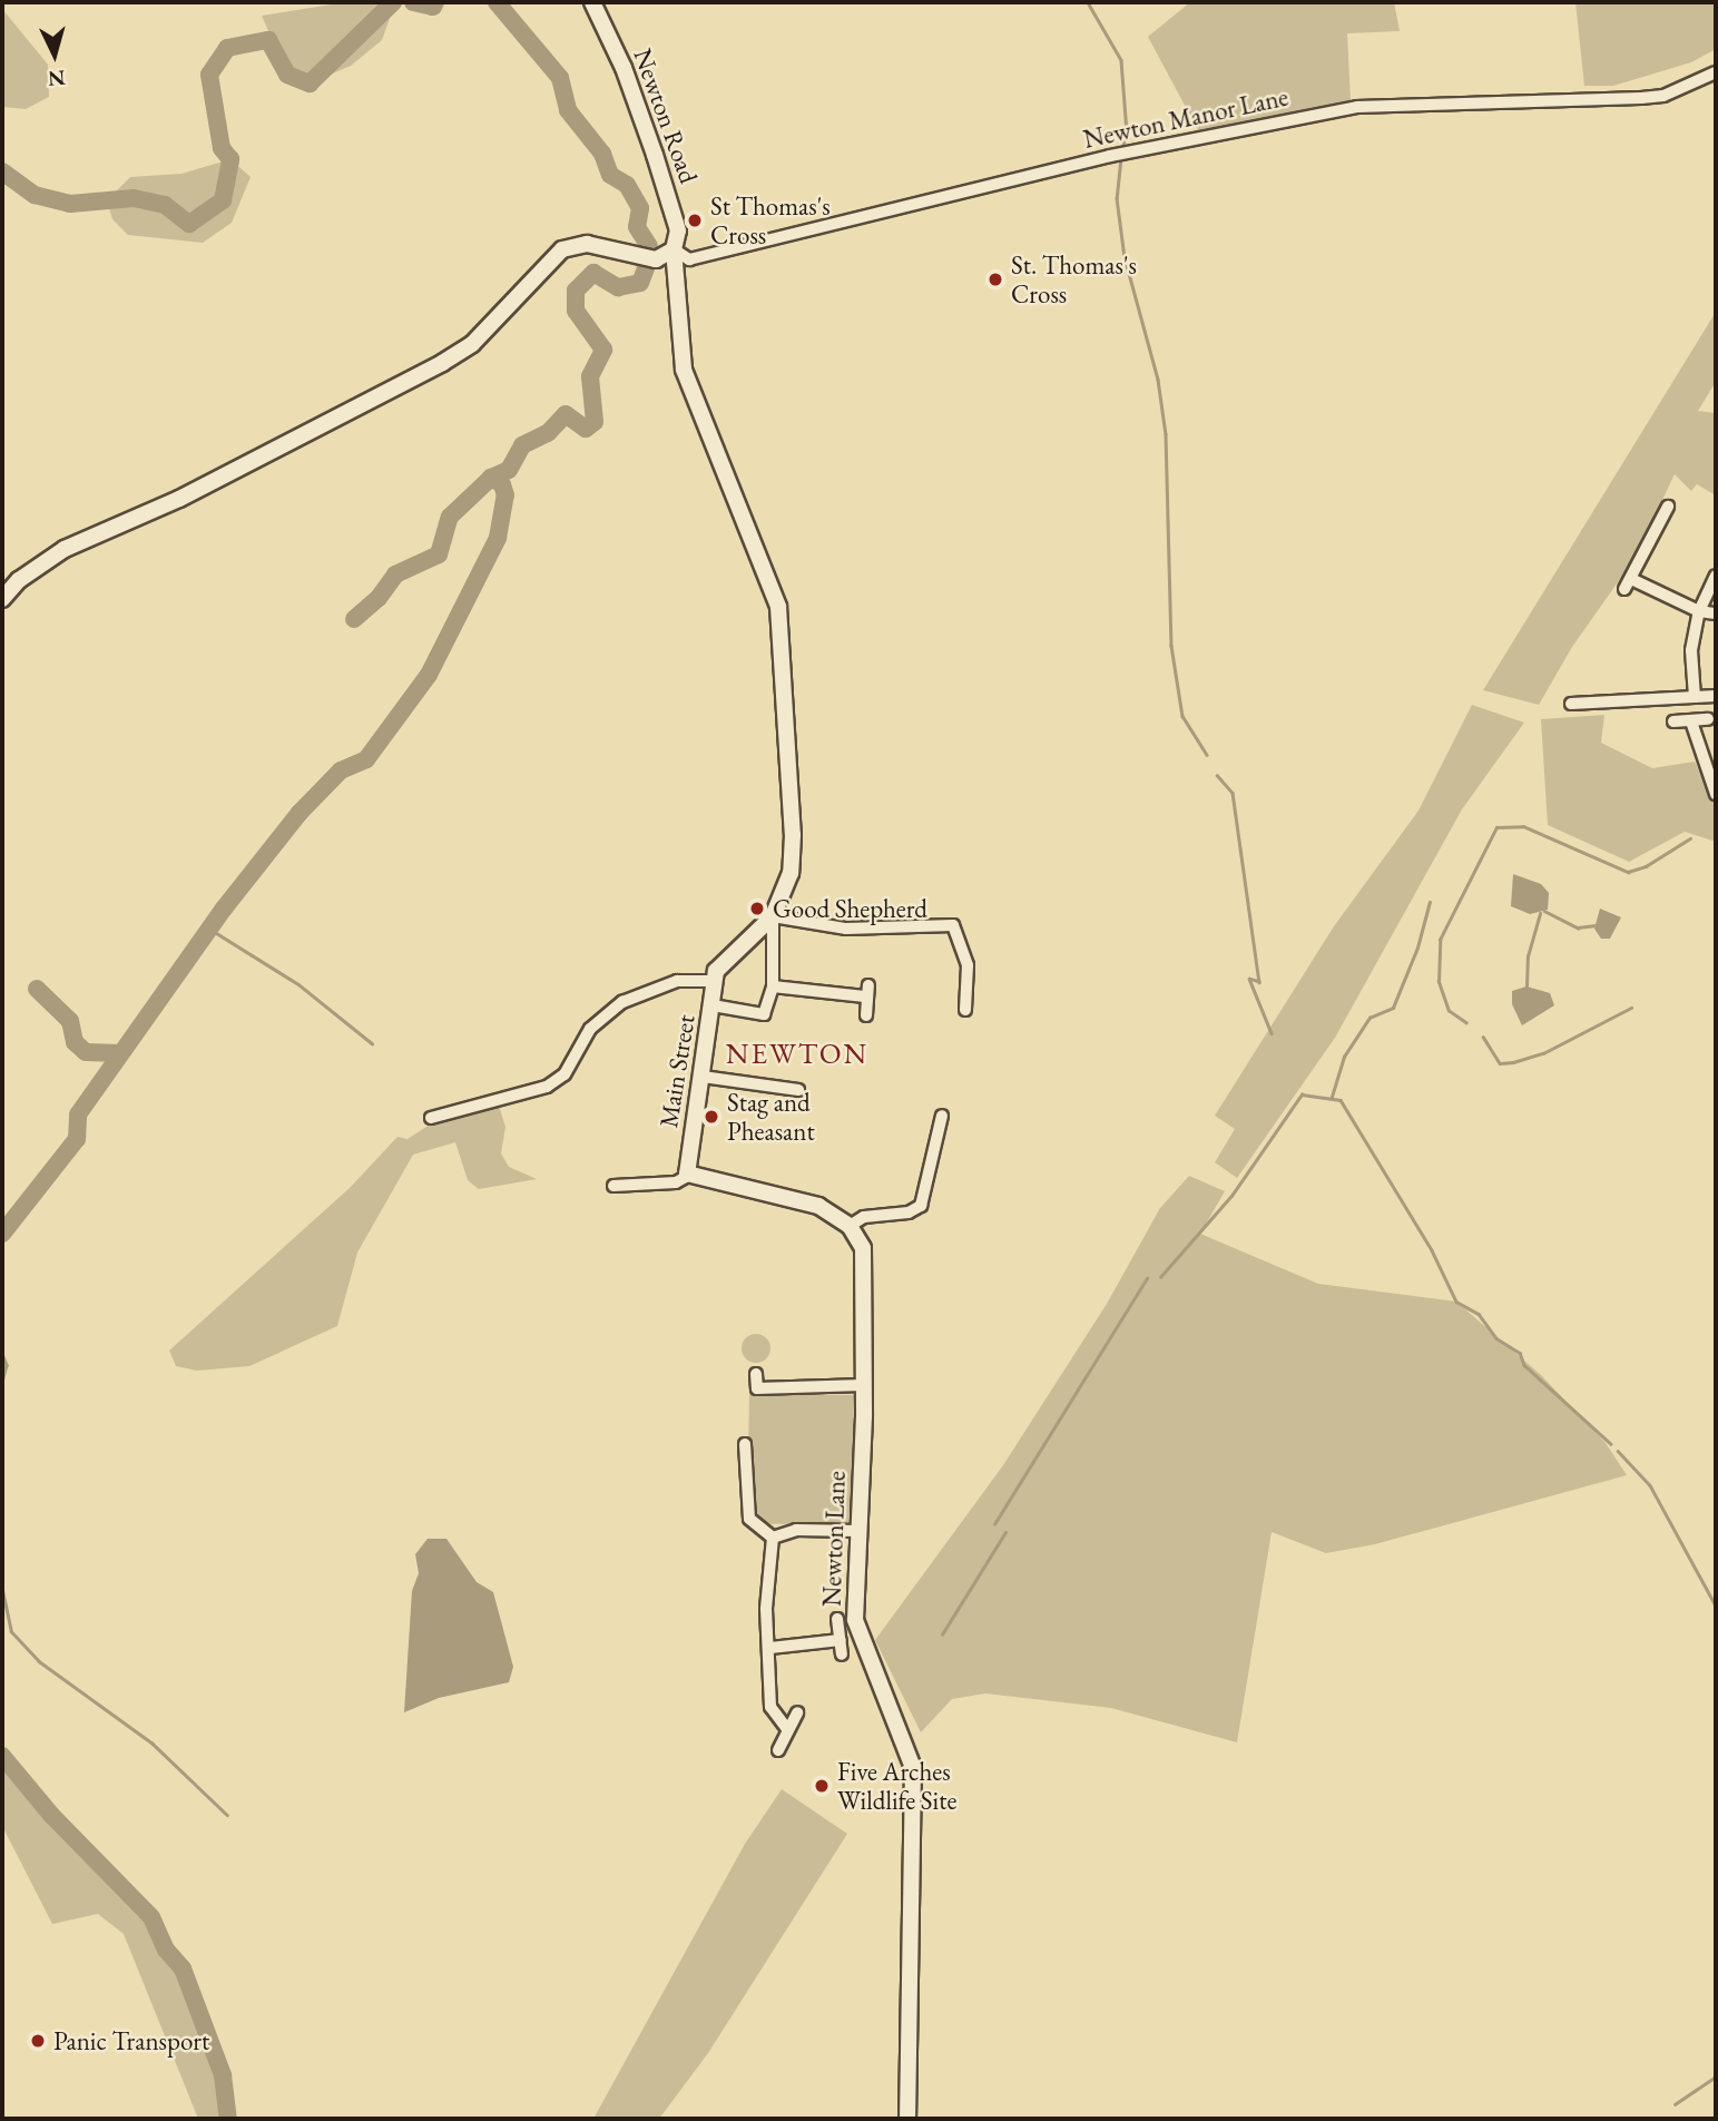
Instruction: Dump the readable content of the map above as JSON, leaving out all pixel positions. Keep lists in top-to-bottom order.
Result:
{
  "streets": {
    "street": [
      "Newton Road",
      "Newton Manor Lane",
      "Main Street",
      "Newton Lane"
    ]
  },
  "crossings": [
    ["Newton Road", "Newton Manor Lane"]
  ],
  "districts": ["NEWTON"],
  "places": [
    "St Thomas's Cross",
    "St. Thomas's Cross",
    "Good Shepherd",
    "Stag and Pheasant",
    "Five Arches Wildlife Site",
    "Panic Transport"
  ],
  "north": "bottom"
}
